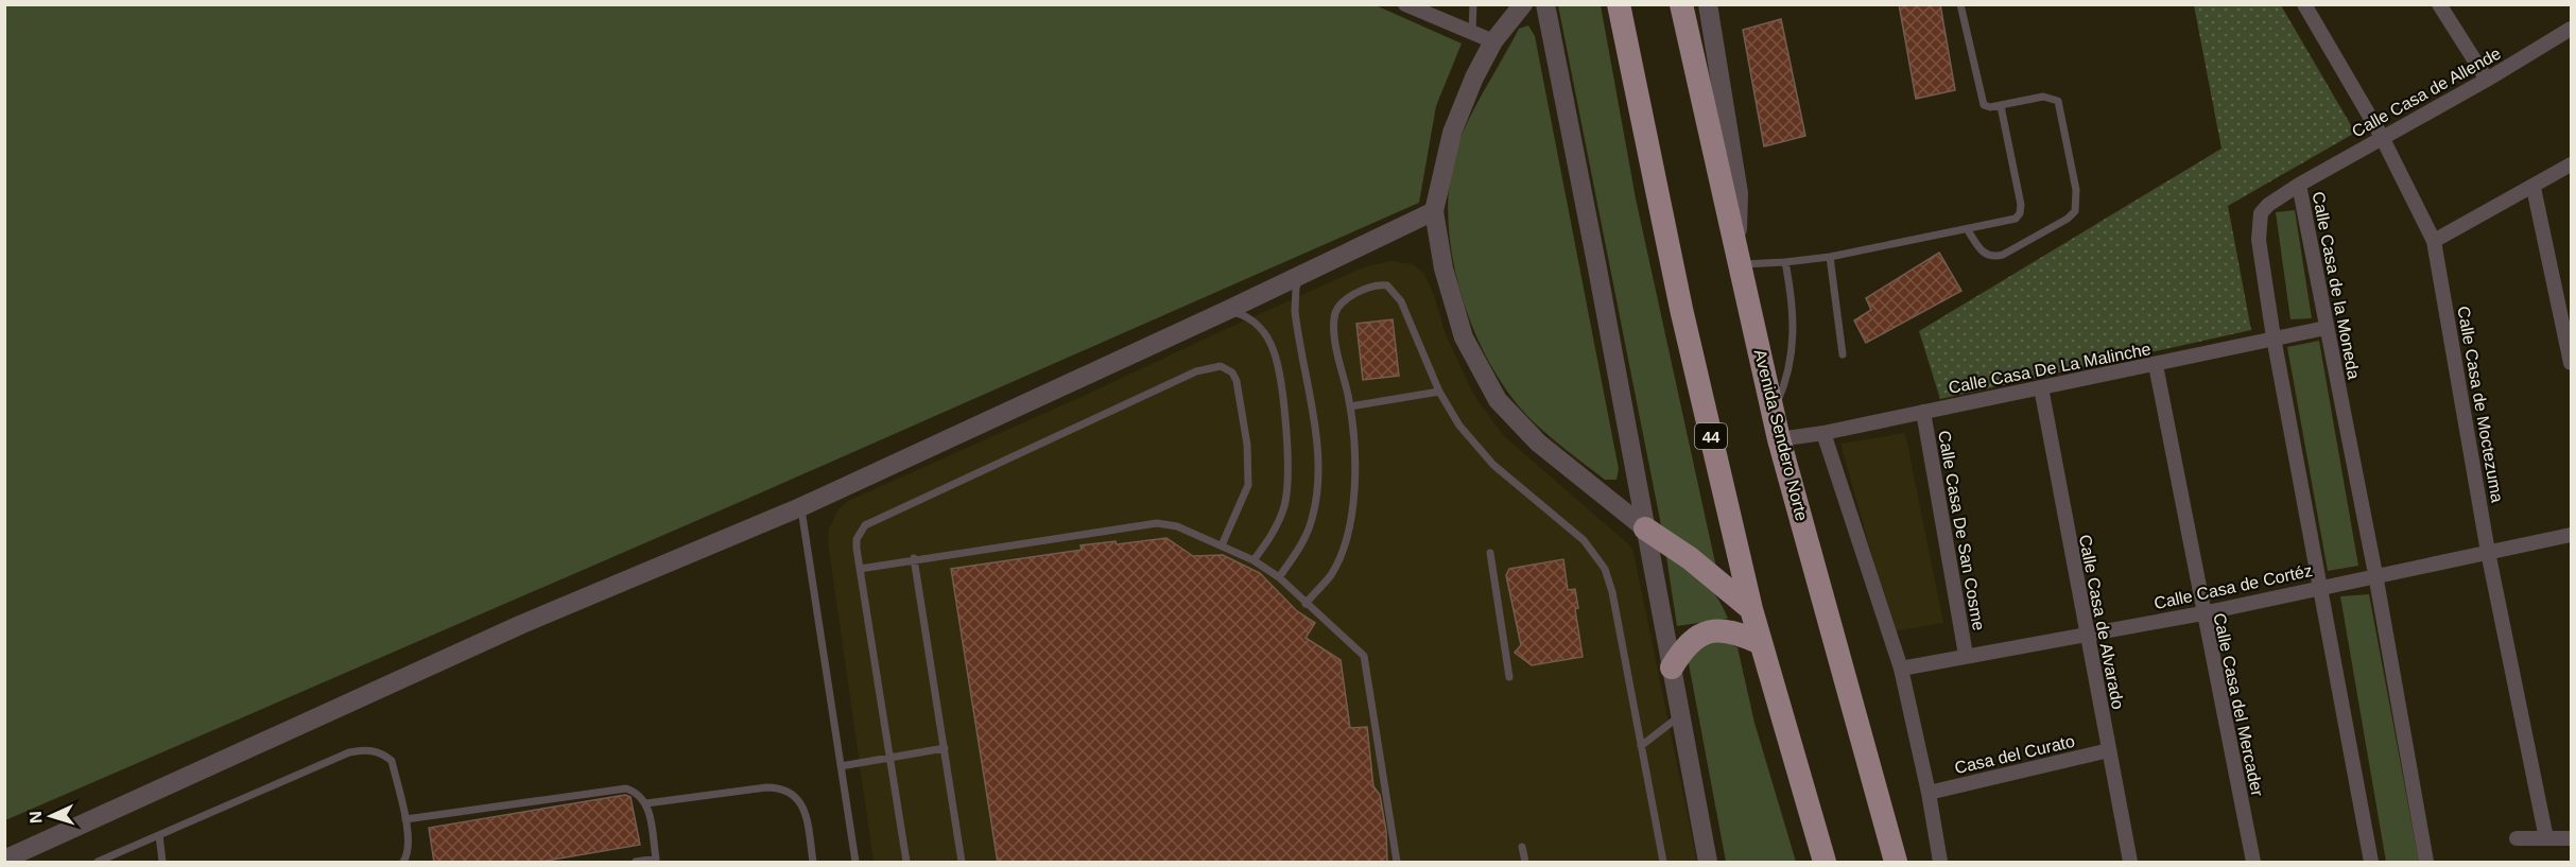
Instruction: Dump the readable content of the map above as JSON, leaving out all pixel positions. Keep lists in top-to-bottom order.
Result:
{
  "streets": {
    "main road": ["Avenida Sendero Norte", "44"],
    "street": [
      "Calle Casa de Allende",
      "Calle Casa de la Moneda",
      "Calle Casa De La Malinche",
      "Calle Casa de Moctezuma",
      "Calle Casa De San Cosme",
      "Calle Casa de Cortéz",
      "Calle Casa de Alvarado",
      "Calle Casa del Mercader",
      "Casa del Curato"
    ]
  },
  "crossings": [
    ["Calle Casa de Allende", "Calle Casa de la Moneda"],
    ["Calle Casa de Allende", "Calle Casa de Moctezuma"],
    ["Calle Casa de la Moneda", "Calle Casa De La Malinche"],
    ["Calle Casa de la Moneda", "Calle Casa de Cortéz"],
    ["Calle Casa De La Malinche", "Avenida Sendero Norte"],
    ["Calle Casa De La Malinche", "Calle Casa De San Cosme"],
    ["Calle Casa De La Malinche", "Calle Casa de Alvarado"],
    ["Calle Casa De La Malinche", "Calle Casa del Mercader"],
    ["Calle Casa de Moctezuma", "Calle Casa de Cortéz"],
    ["Calle Casa De San Cosme", "Calle Casa de Cortéz"],
    ["Calle Casa de Cortéz", "Calle Casa de Alvarado"],
    ["Calle Casa de Cortéz", "Calle Casa del Mercader"],
    ["Calle Casa de Alvarado", "Casa del Curato"]
  ],
  "north": "left"
}
